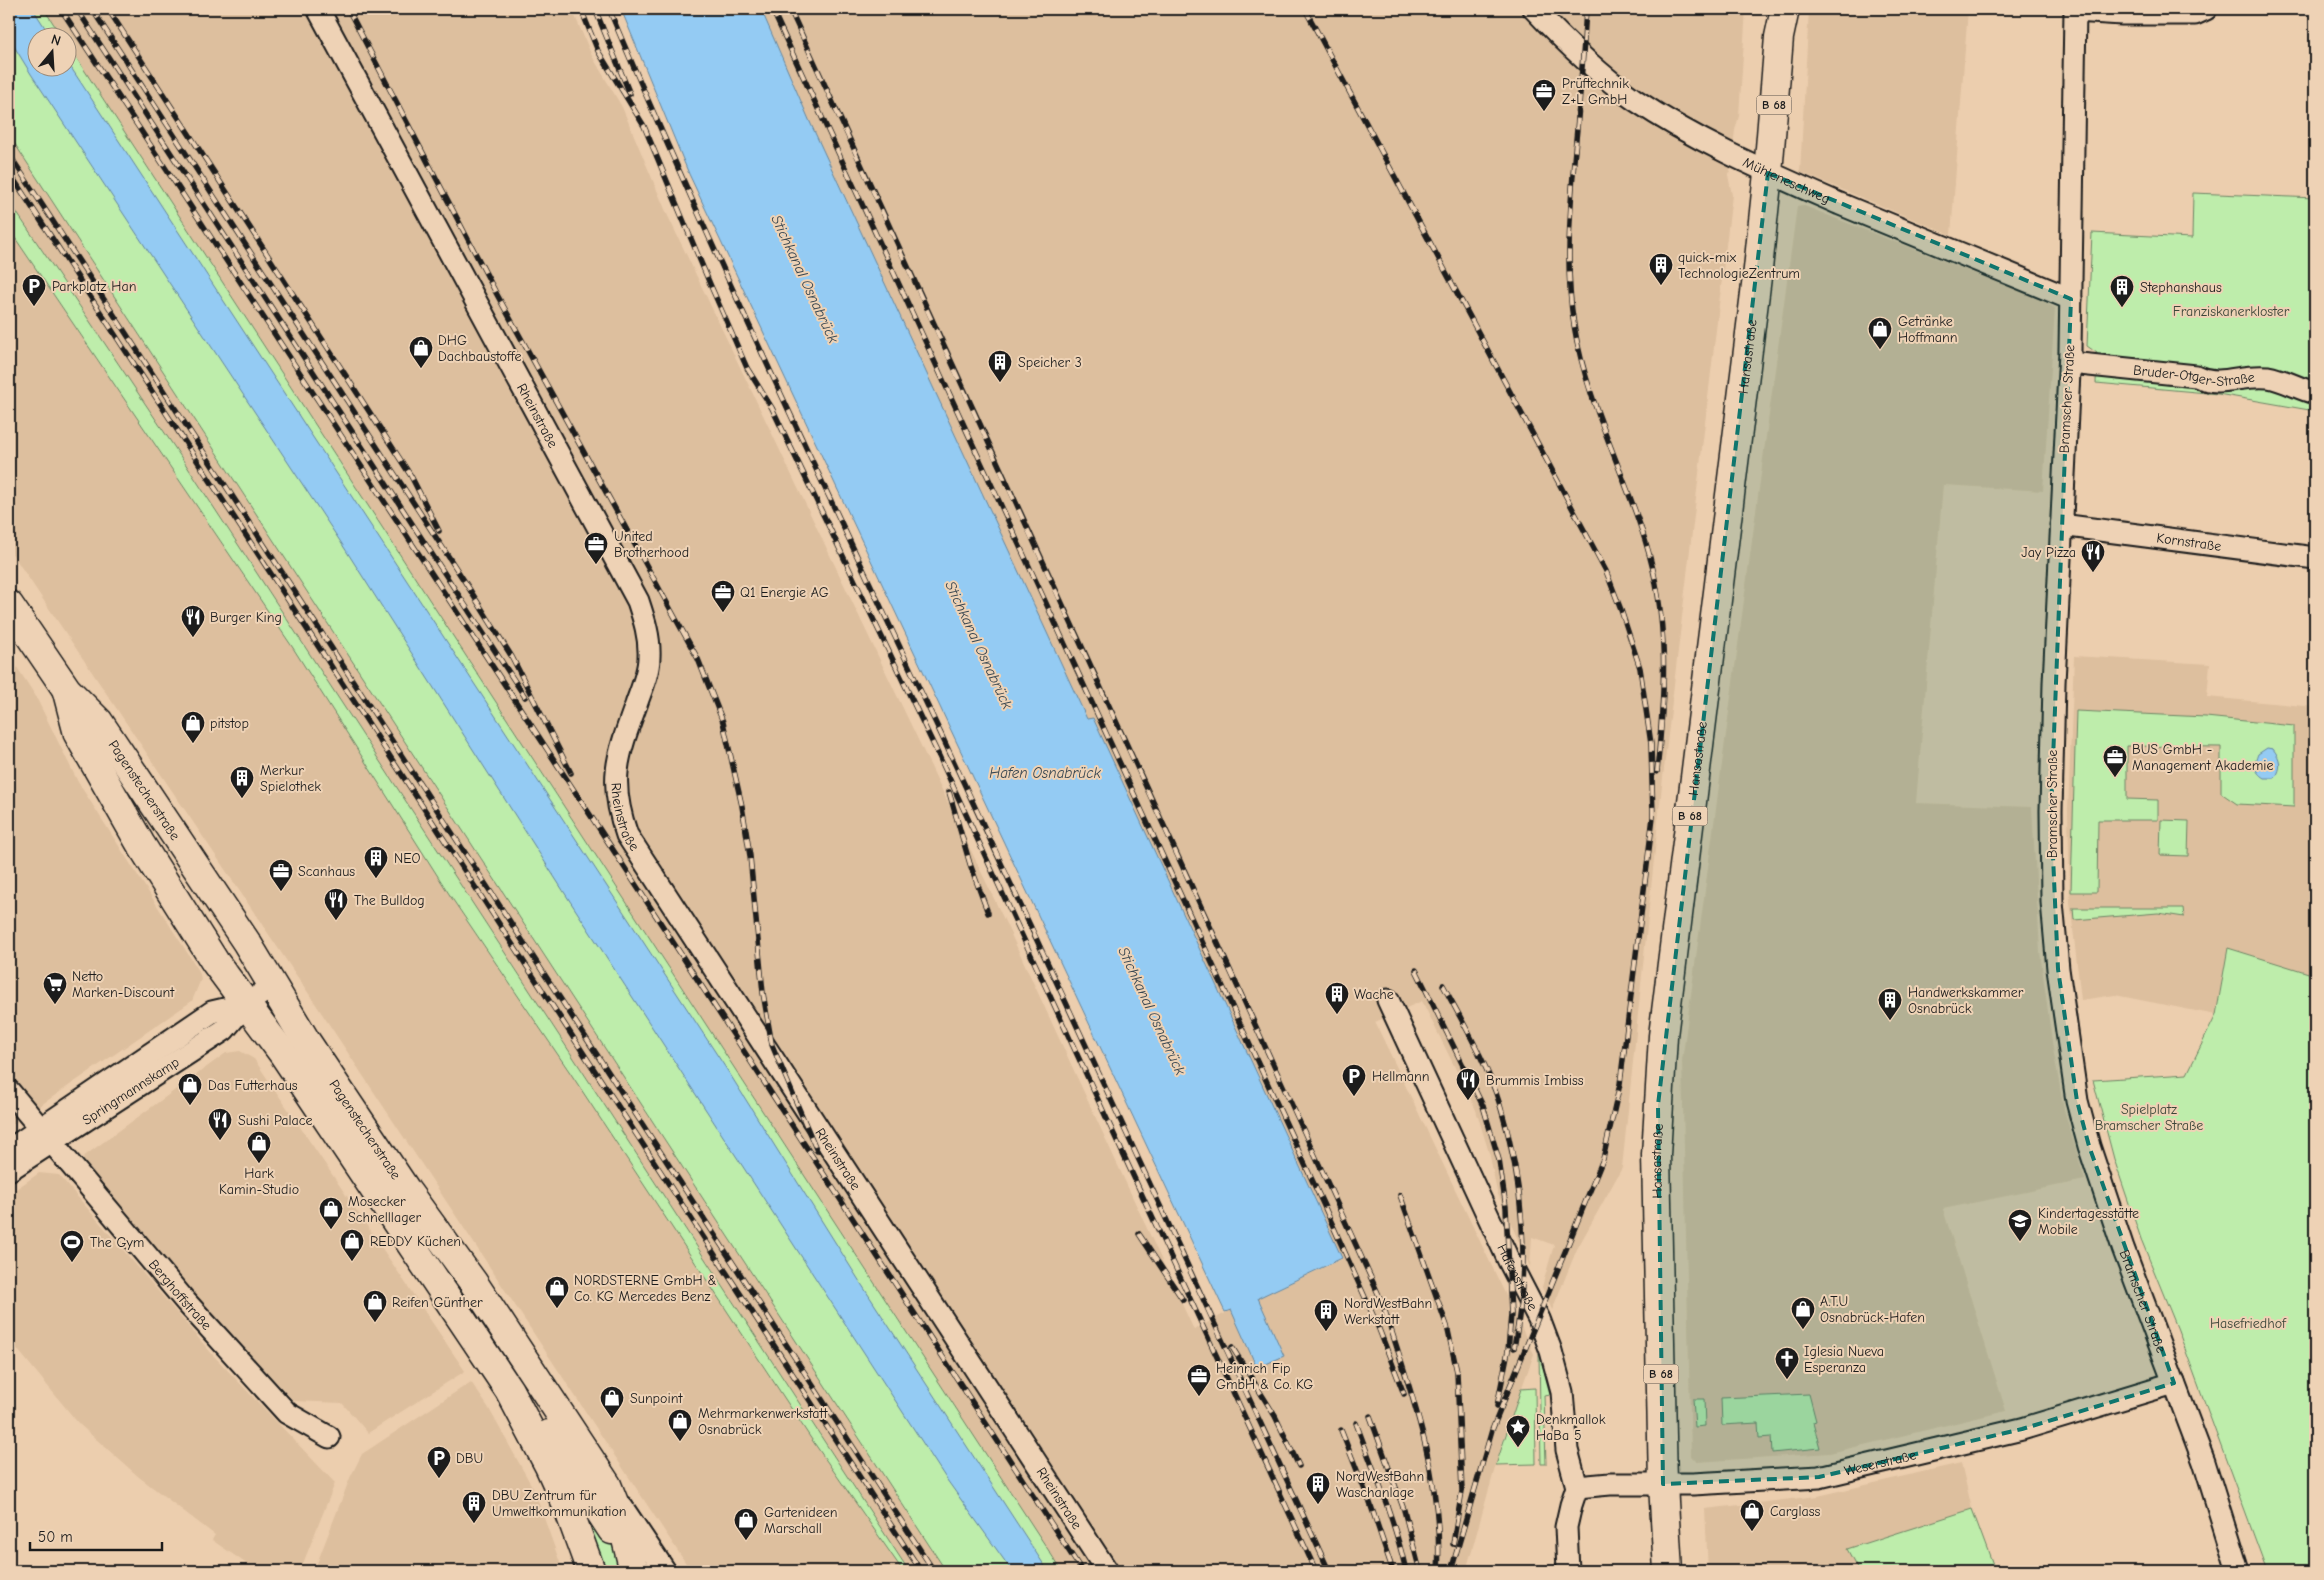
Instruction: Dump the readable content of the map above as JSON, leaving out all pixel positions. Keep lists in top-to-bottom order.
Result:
{
  "streets": {
    "main road": ["B 68", "Hansastraße", "Pagenstecherstraße"],
    "street": [
      "Mühleneschweg",
      "Bruder-Otger-Straße",
      "Bramscher Straße",
      "Rheinstraße",
      "Kornstraße",
      "Springmannskamp",
      "Hafenstraße",
      "Berghoffstraße",
      "Weserstraße"
    ]
  },
  "crossings": [
    ["Mühleneschweg", "Hansastraße"],
    ["Mühleneschweg", "Bramscher Straße"],
    ["Hansastraße", "Weserstraße"],
    ["Bruder-Otger-Straße", "Bramscher Straße"],
    ["Bramscher Straße", "Kornstraße"],
    ["Bramscher Straße", "Weserstraße"],
    ["Pagenstecherstraße", "Springmannskamp"],
    ["Springmannskamp", "Berghoffstraße"],
    ["Hafenstraße", "Weserstraße"]
  ],
  "water": ["Stichkanal Osnabrück", "Hafen Osnabrück"],
  "parks": ["Franziskanerkloster", "Spielplatz Bramscher Straße", "Hasefriedhof"],
  "places": {
    "office": [
      "Prüftechnik Z+L GmbH",
      "United Brotherhood",
      "Q1 Energie AG",
      "BUS GmbH - Management Akademie",
      "Scanhaus",
      "Heinrich Fip GmbH & Co. KG"
    ],
    "building": [
      "quick-mix TechnologieZentrum",
      "Stephanshaus",
      "Speicher 3",
      "Merkur Spielothek",
      "NEO",
      "Wache",
      "Handwerkskammer Osnabrück",
      "NordWestBahn Werkstatt",
      "NordWestBahn Waschanlage",
      "DBU Zentrum für Umweltkommunikation"
    ],
    "parking": ["Parkplatz Han", "Hellmann", "DBU"],
    "shop": [
      "Getränke Hoffmann",
      "DHG Dachbaustoffe",
      "pitstop",
      "Das Futterhaus",
      "Hark Kamin-Studio",
      "Mosecker Schnelllager",
      "REDDY Küchen",
      "NORDSTERNE GmbH & Co. KG Mercedes Benz",
      "Reifen Günther",
      "A.T.U Osnabrück-Hafen",
      "Sunpoint",
      "Mehrmarkenwerkstatt Osnabrück",
      "Carglass",
      "Gartenideen Marschall"
    ],
    "restaurant": [
      "Jay Pizza",
      "Burger King",
      "The Bulldog",
      "Brummis Imbiss",
      "Sushi Palace"
    ],
    "supermarket": ["Netto Marken-Discount"],
    "school or university": ["Kindertagesstätte Mobile"],
    "sports": ["The Gym"],
    "church": ["Iglesia Nueva Esperanza"],
    "place": ["Denkmallok HaBa 5"]
  },
  "scale_bar": "50 m",
  "north": "top"
}
